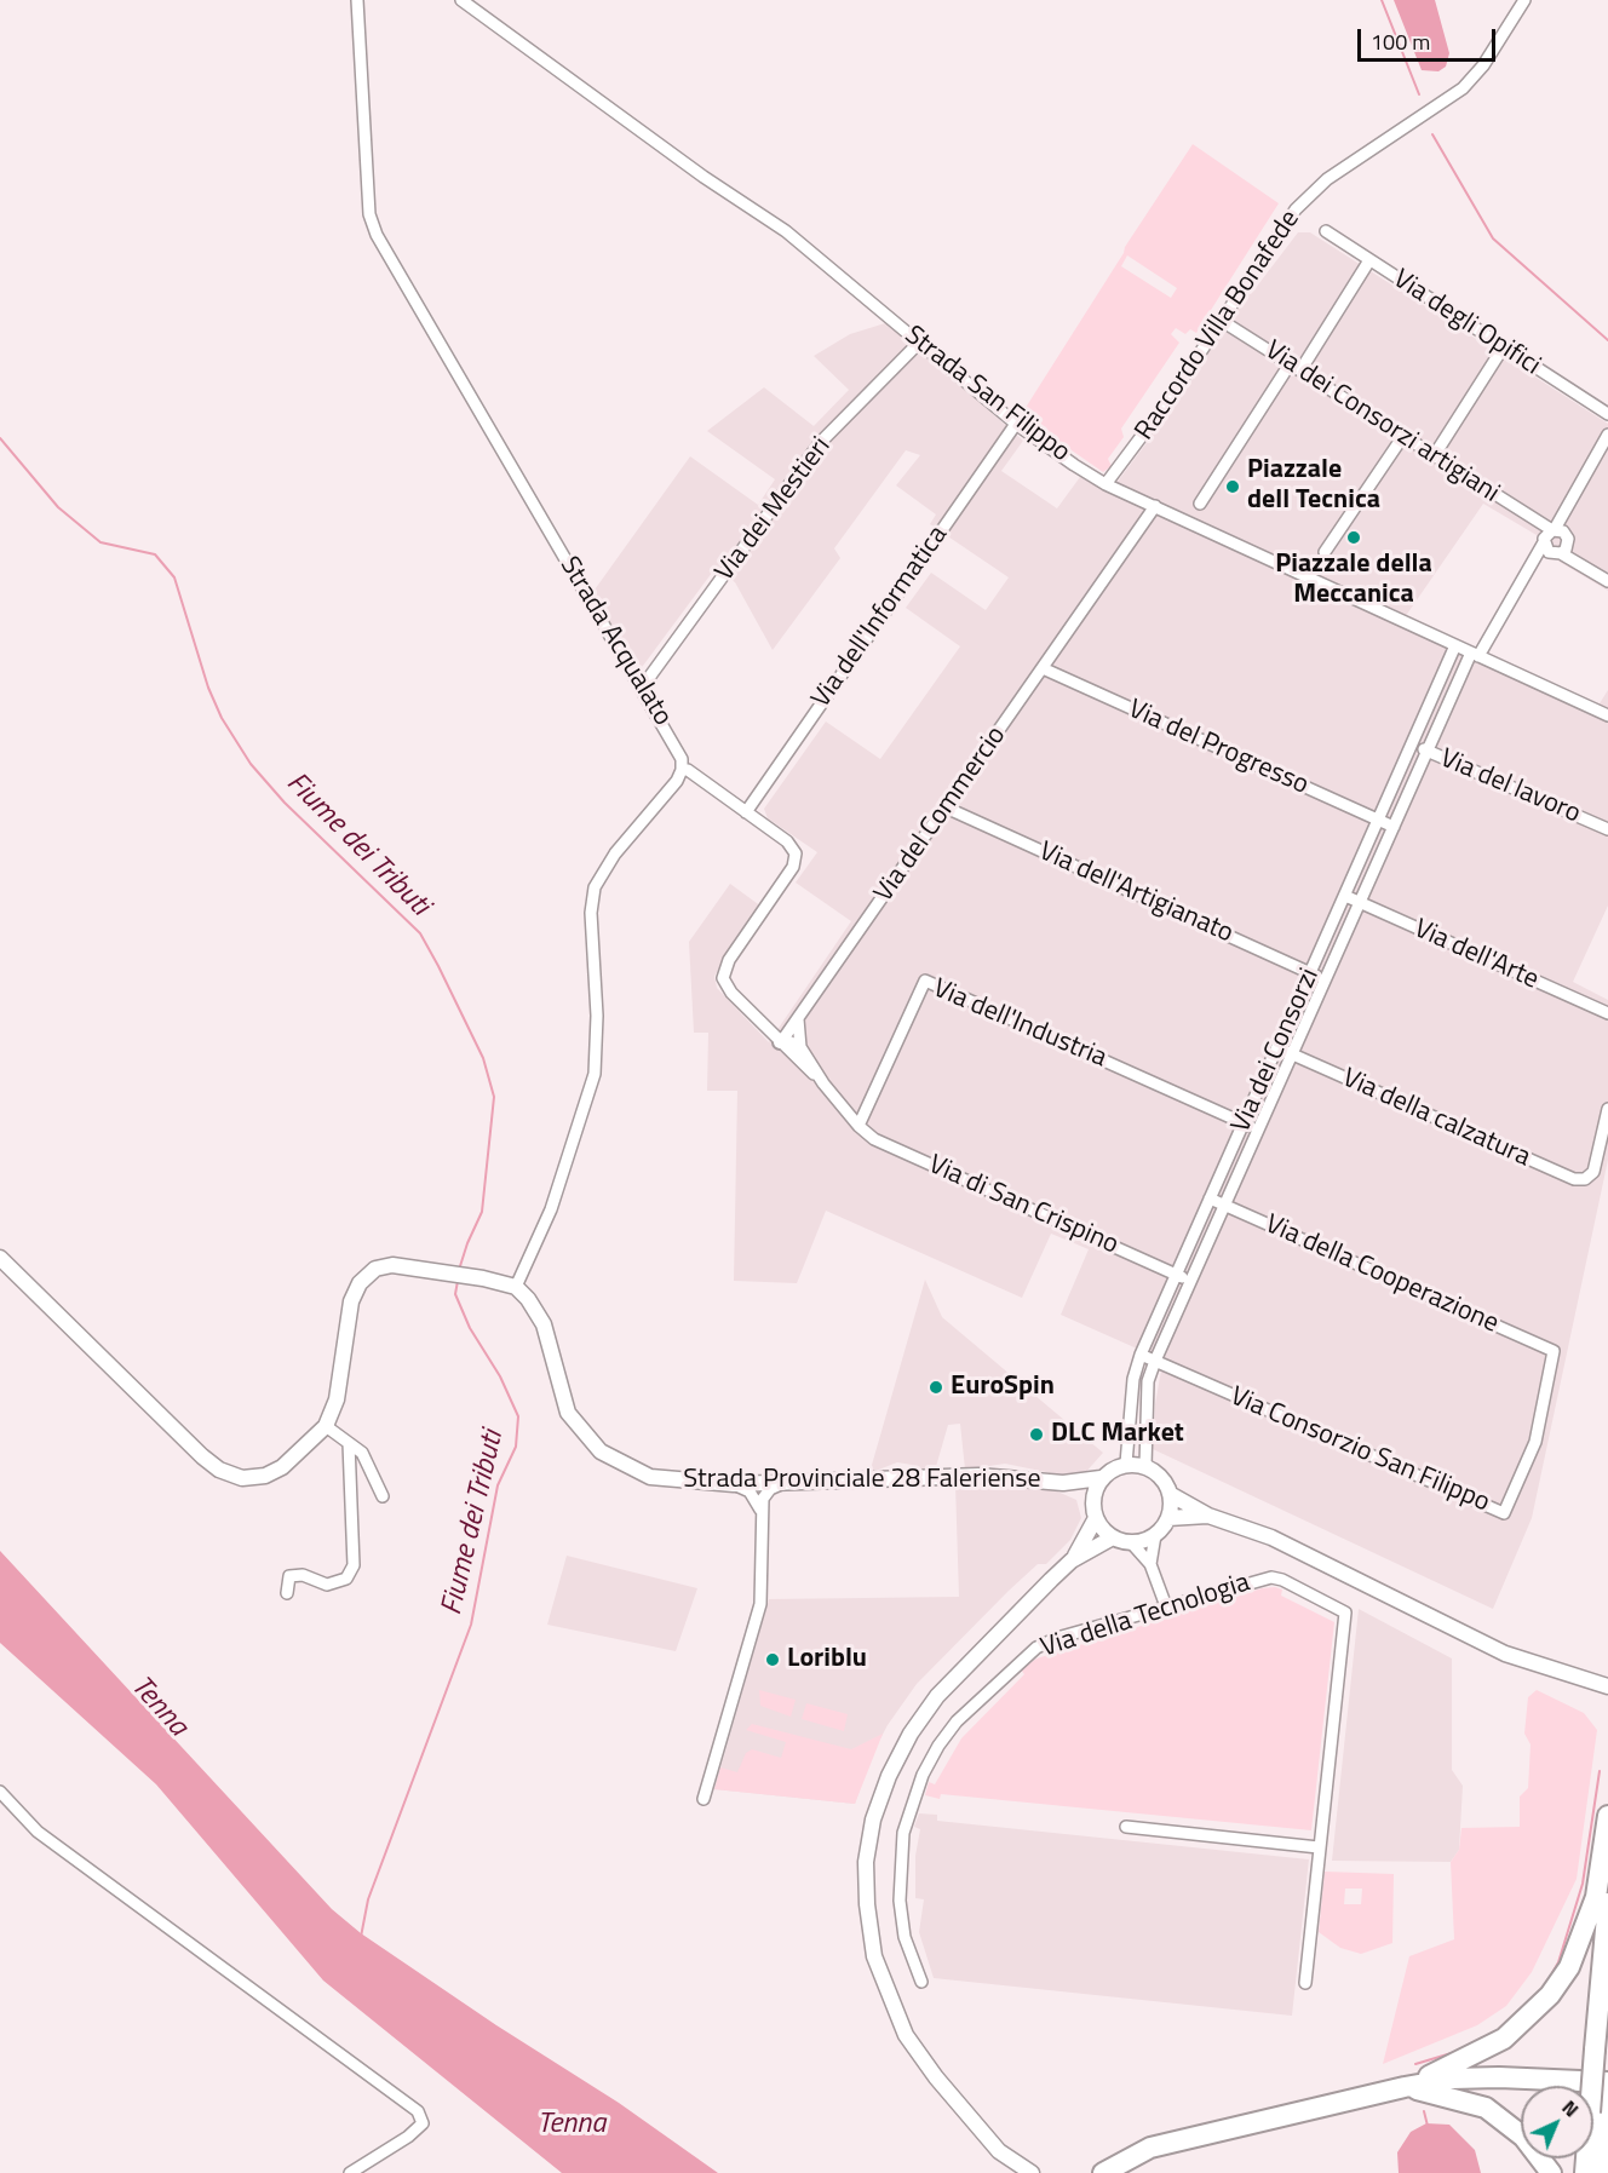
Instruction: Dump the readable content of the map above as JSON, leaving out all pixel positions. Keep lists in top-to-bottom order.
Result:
{
  "streets": {
    "main road": ["Strada Provinciale 28 Faleriense"],
    "street": [
      "Via degli Opifici",
      "Raccordo Villa Bonafede",
      "Strada San Filippo",
      "Via dei Consorzi artigiani",
      "Via dei Mestieri",
      "Via dell'Informatica",
      "Strada Acqualato",
      "Via del Progresso",
      "Via del lavoro",
      "Via del Commercio",
      "Via dell'Artigianato",
      "Via dell'Arte",
      "Via dell'Industria",
      "Via dei Consorzi",
      "Via della calzatura",
      "Via di San Crispino",
      "Via della Cooperazione",
      "Via Consorzio San Filippo",
      "Via della Tecnologia"
    ]
  },
  "crossings": [
    ["Raccordo Villa Bonafede", "Strada San Filippo"],
    ["Raccordo Villa Bonafede", "Via dei Consorzi artigiani"],
    ["Strada San Filippo", "Via dei Mestieri"],
    ["Strada San Filippo", "Via dell'Informatica"],
    ["Strada San Filippo", "Via del Commercio"],
    ["Strada San Filippo", "Via dei Consorzi"],
    ["Via dei Consorzi artigiani", "Via dei Consorzi"],
    ["Via dei Mestieri", "Strada Acqualato"],
    ["Via del Progresso", "Via del Commercio"],
    ["Via del Progresso", "Via dei Consorzi"],
    ["Via del lavoro", "Via dei Consorzi"],
    ["Via del Commercio", "Via dell'Artigianato"],
    ["Via dell'Artigianato", "Via dei Consorzi"],
    ["Via dell'Arte", "Via dei Consorzi"],
    ["Via dell'Industria", "Via dei Consorzi"],
    ["Via dell'Industria", "Via di San Crispino"],
    ["Via dei Consorzi", "Via della calzatura"],
    ["Via dei Consorzi", "Via di San Crispino"],
    ["Via dei Consorzi", "Via della Cooperazione"],
    ["Via dei Consorzi", "Via Consorzio San Filippo"],
    ["Via dei Consorzi", "Strada Provinciale 28 Faleriense"],
    ["Via della Cooperazione", "Via Consorzio San Filippo"]
  ],
  "water": ["Fiume dei Tributi", "Tenna"],
  "places": [
    "Piazzale dell Tecnica",
    "Piazzale della Meccanica",
    "EuroSpin",
    "DLC Market",
    "Loriblu"
  ],
  "scale_bar": "100 m",
  "north": "top right"
}
